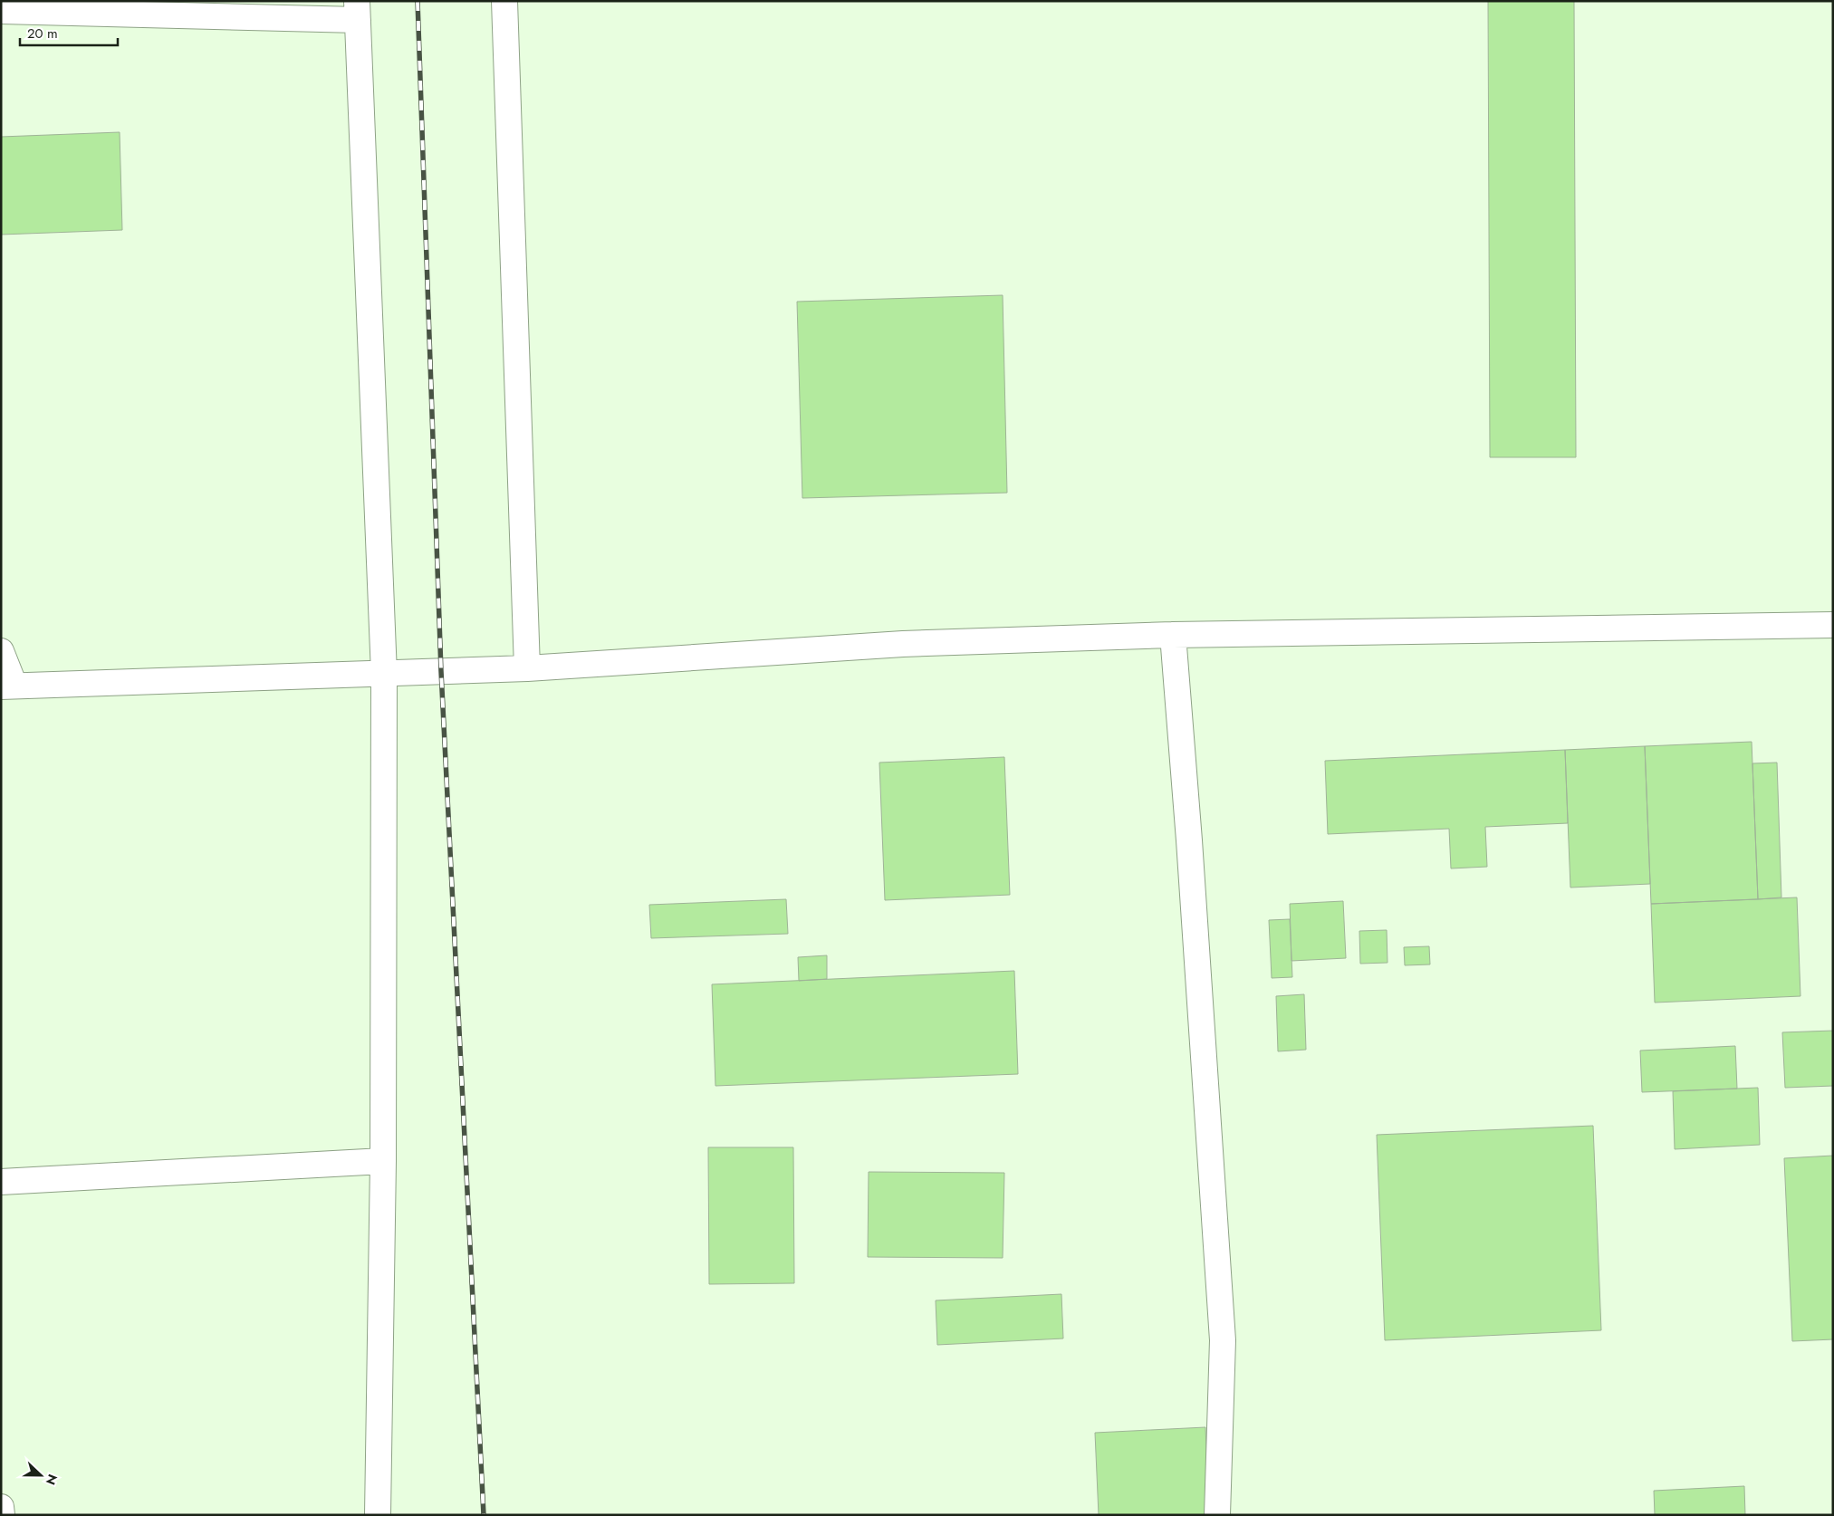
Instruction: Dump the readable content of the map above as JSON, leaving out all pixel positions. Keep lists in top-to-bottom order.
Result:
{
  "scale_bar": "20 m",
  "north": "right"
}
